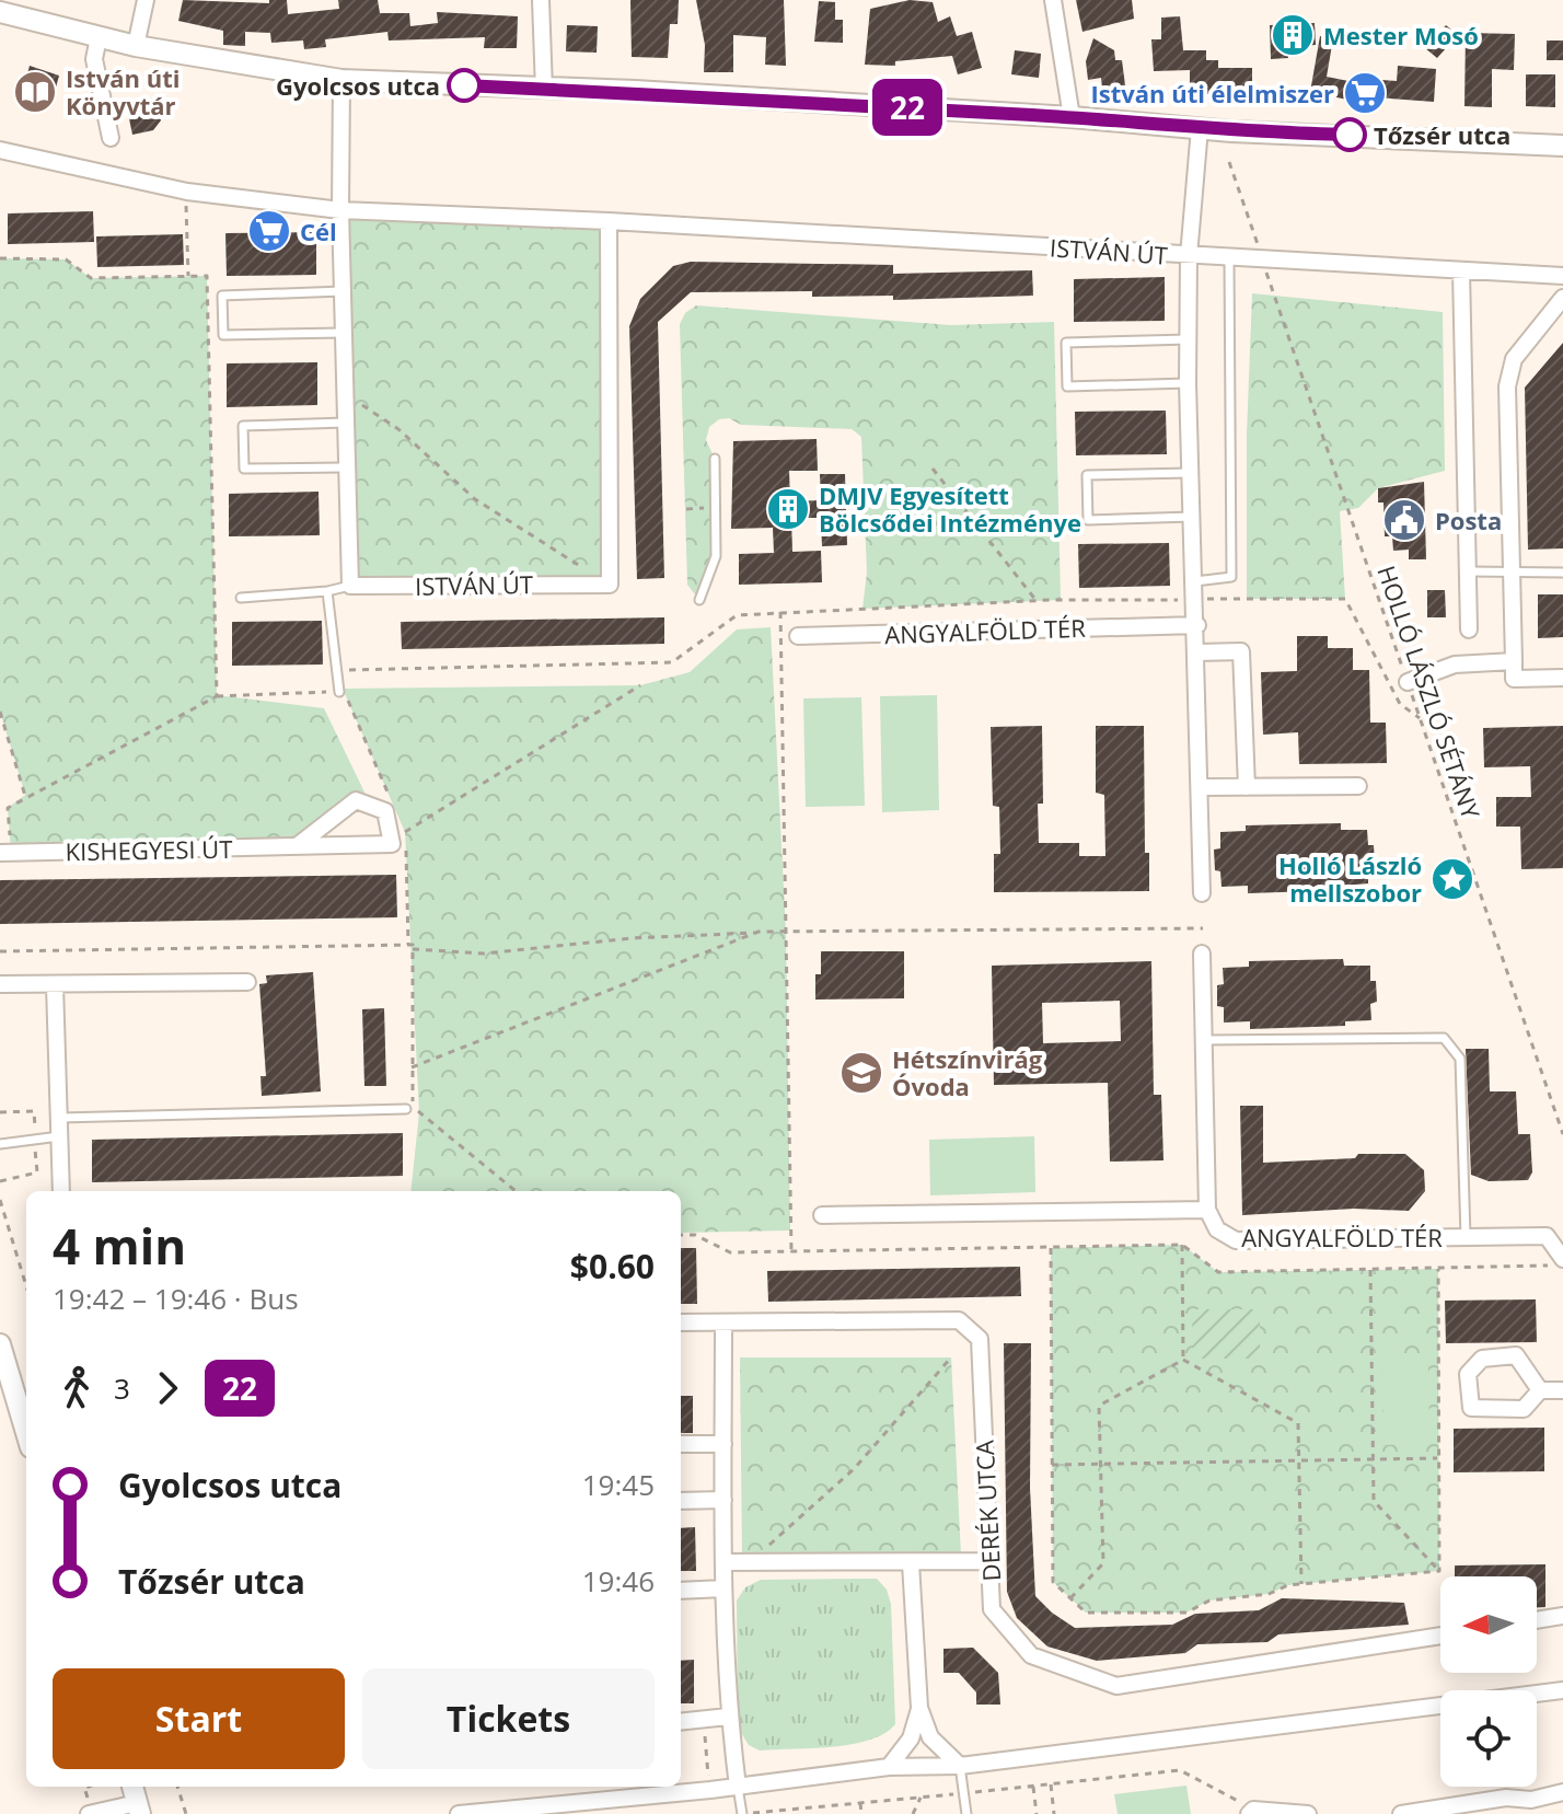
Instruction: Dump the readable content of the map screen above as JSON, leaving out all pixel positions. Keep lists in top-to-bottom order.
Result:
{
  "streets": {
    "street": [
      "ISTVÁN ÚT",
      "ANGYALFÖLD TÉR",
      "KISHEGYESI ÚT",
      "DERÉK UTCA"
    ],
    "path": ["HOLLÓ LÁSZLÓ SÉTÁNY"]
  },
  "crossings": [
    ["ISTVÁN ÚT", "ANGYALFÖLD TÉR"],
    ["ISTVÁN ÚT", "HOLLÓ LÁSZLÓ SÉTÁNY"]
  ],
  "places": {
    "building": ["Mester Mosó", "DMJV Egyesített Bölcsődei Intézménye"],
    "other": ["Gyolcsos utca", "Tőzsér utca"],
    "library": ["István úti Könyvtár"],
    "supermarket": ["István úti élelmiszer", "Cél"],
    "public building": ["Posta"],
    "place": ["Holló László mellszobor"],
    "school or university": ["Hétszínvirág Óvoda"]
  },
  "lines": ["bus line 22"],
  "north": "left",
  "page": {
    "on_map": "22",
    "heading": ["4 min", "19:42 – 19:46 · Bus", "$0.60"],
    "legs": ["3", "22"],
    "list": [
      {
        "name": "Gyolcsos utca",
        "value": "19:45"
      },
      {
        "name": "Tőzsér utca",
        "value": "19:46"
      }
    ],
    "buttons": ["Start", "Tickets"]
  }
}
